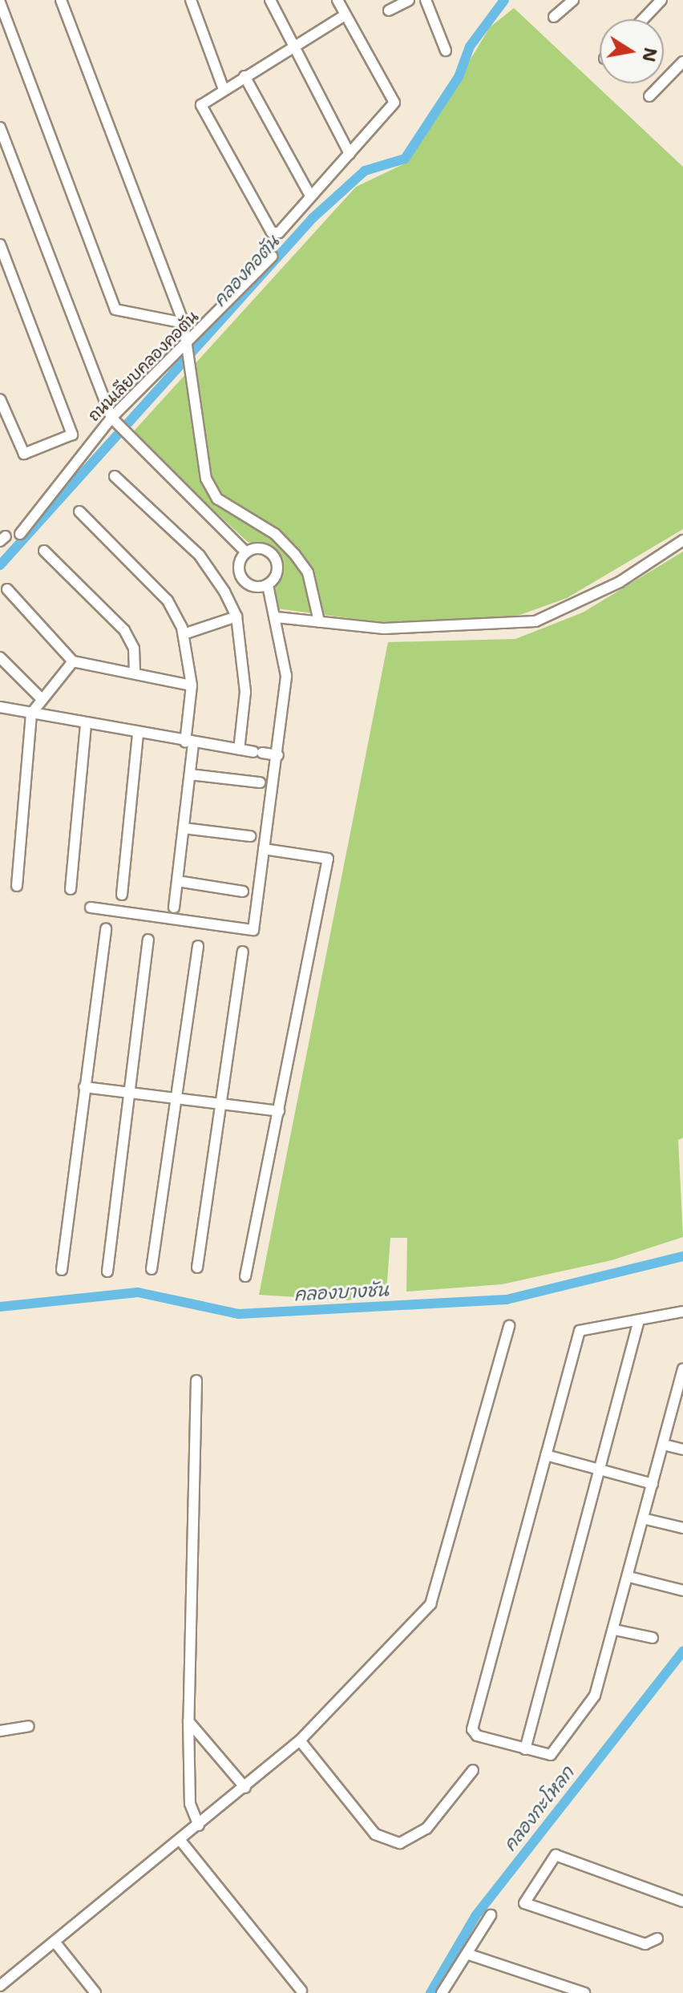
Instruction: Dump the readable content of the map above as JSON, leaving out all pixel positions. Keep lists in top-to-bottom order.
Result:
{
  "streets": {
    "street": ["ถนนเลียบคลองคอตัน"]
  },
  "water": ["คลองคอตัน", "คลองบางชัน", "คลองกะโหลก"],
  "north": "right"
}
